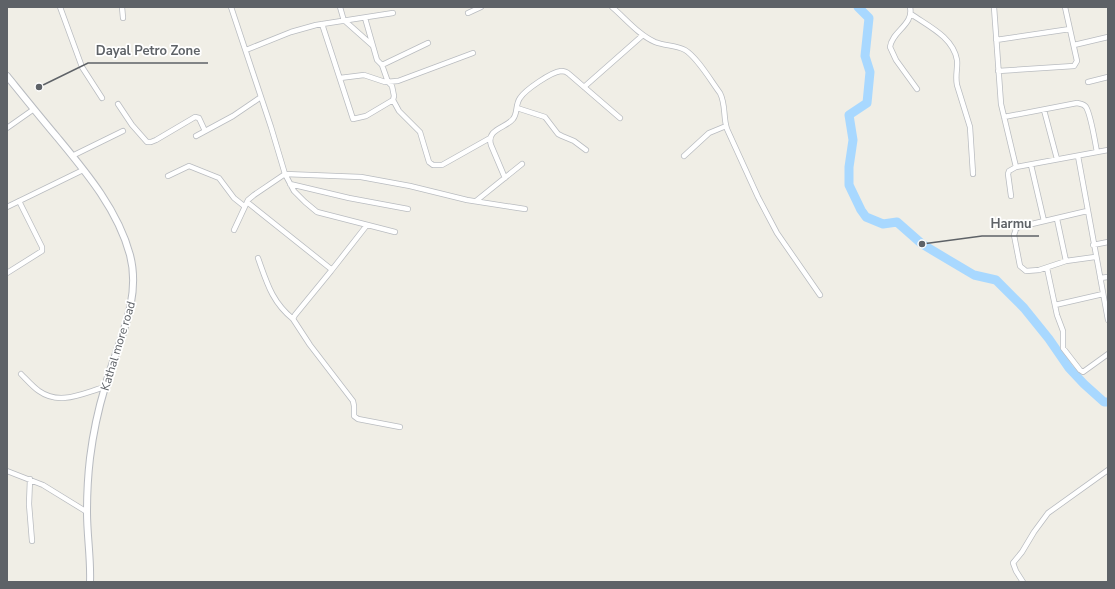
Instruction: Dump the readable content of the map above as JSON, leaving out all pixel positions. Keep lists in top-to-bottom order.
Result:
{
  "streets": {
    "main road": ["Kathal more road"]
  },
  "places": ["Dayal Petro Zone", "Harmu"]
}
